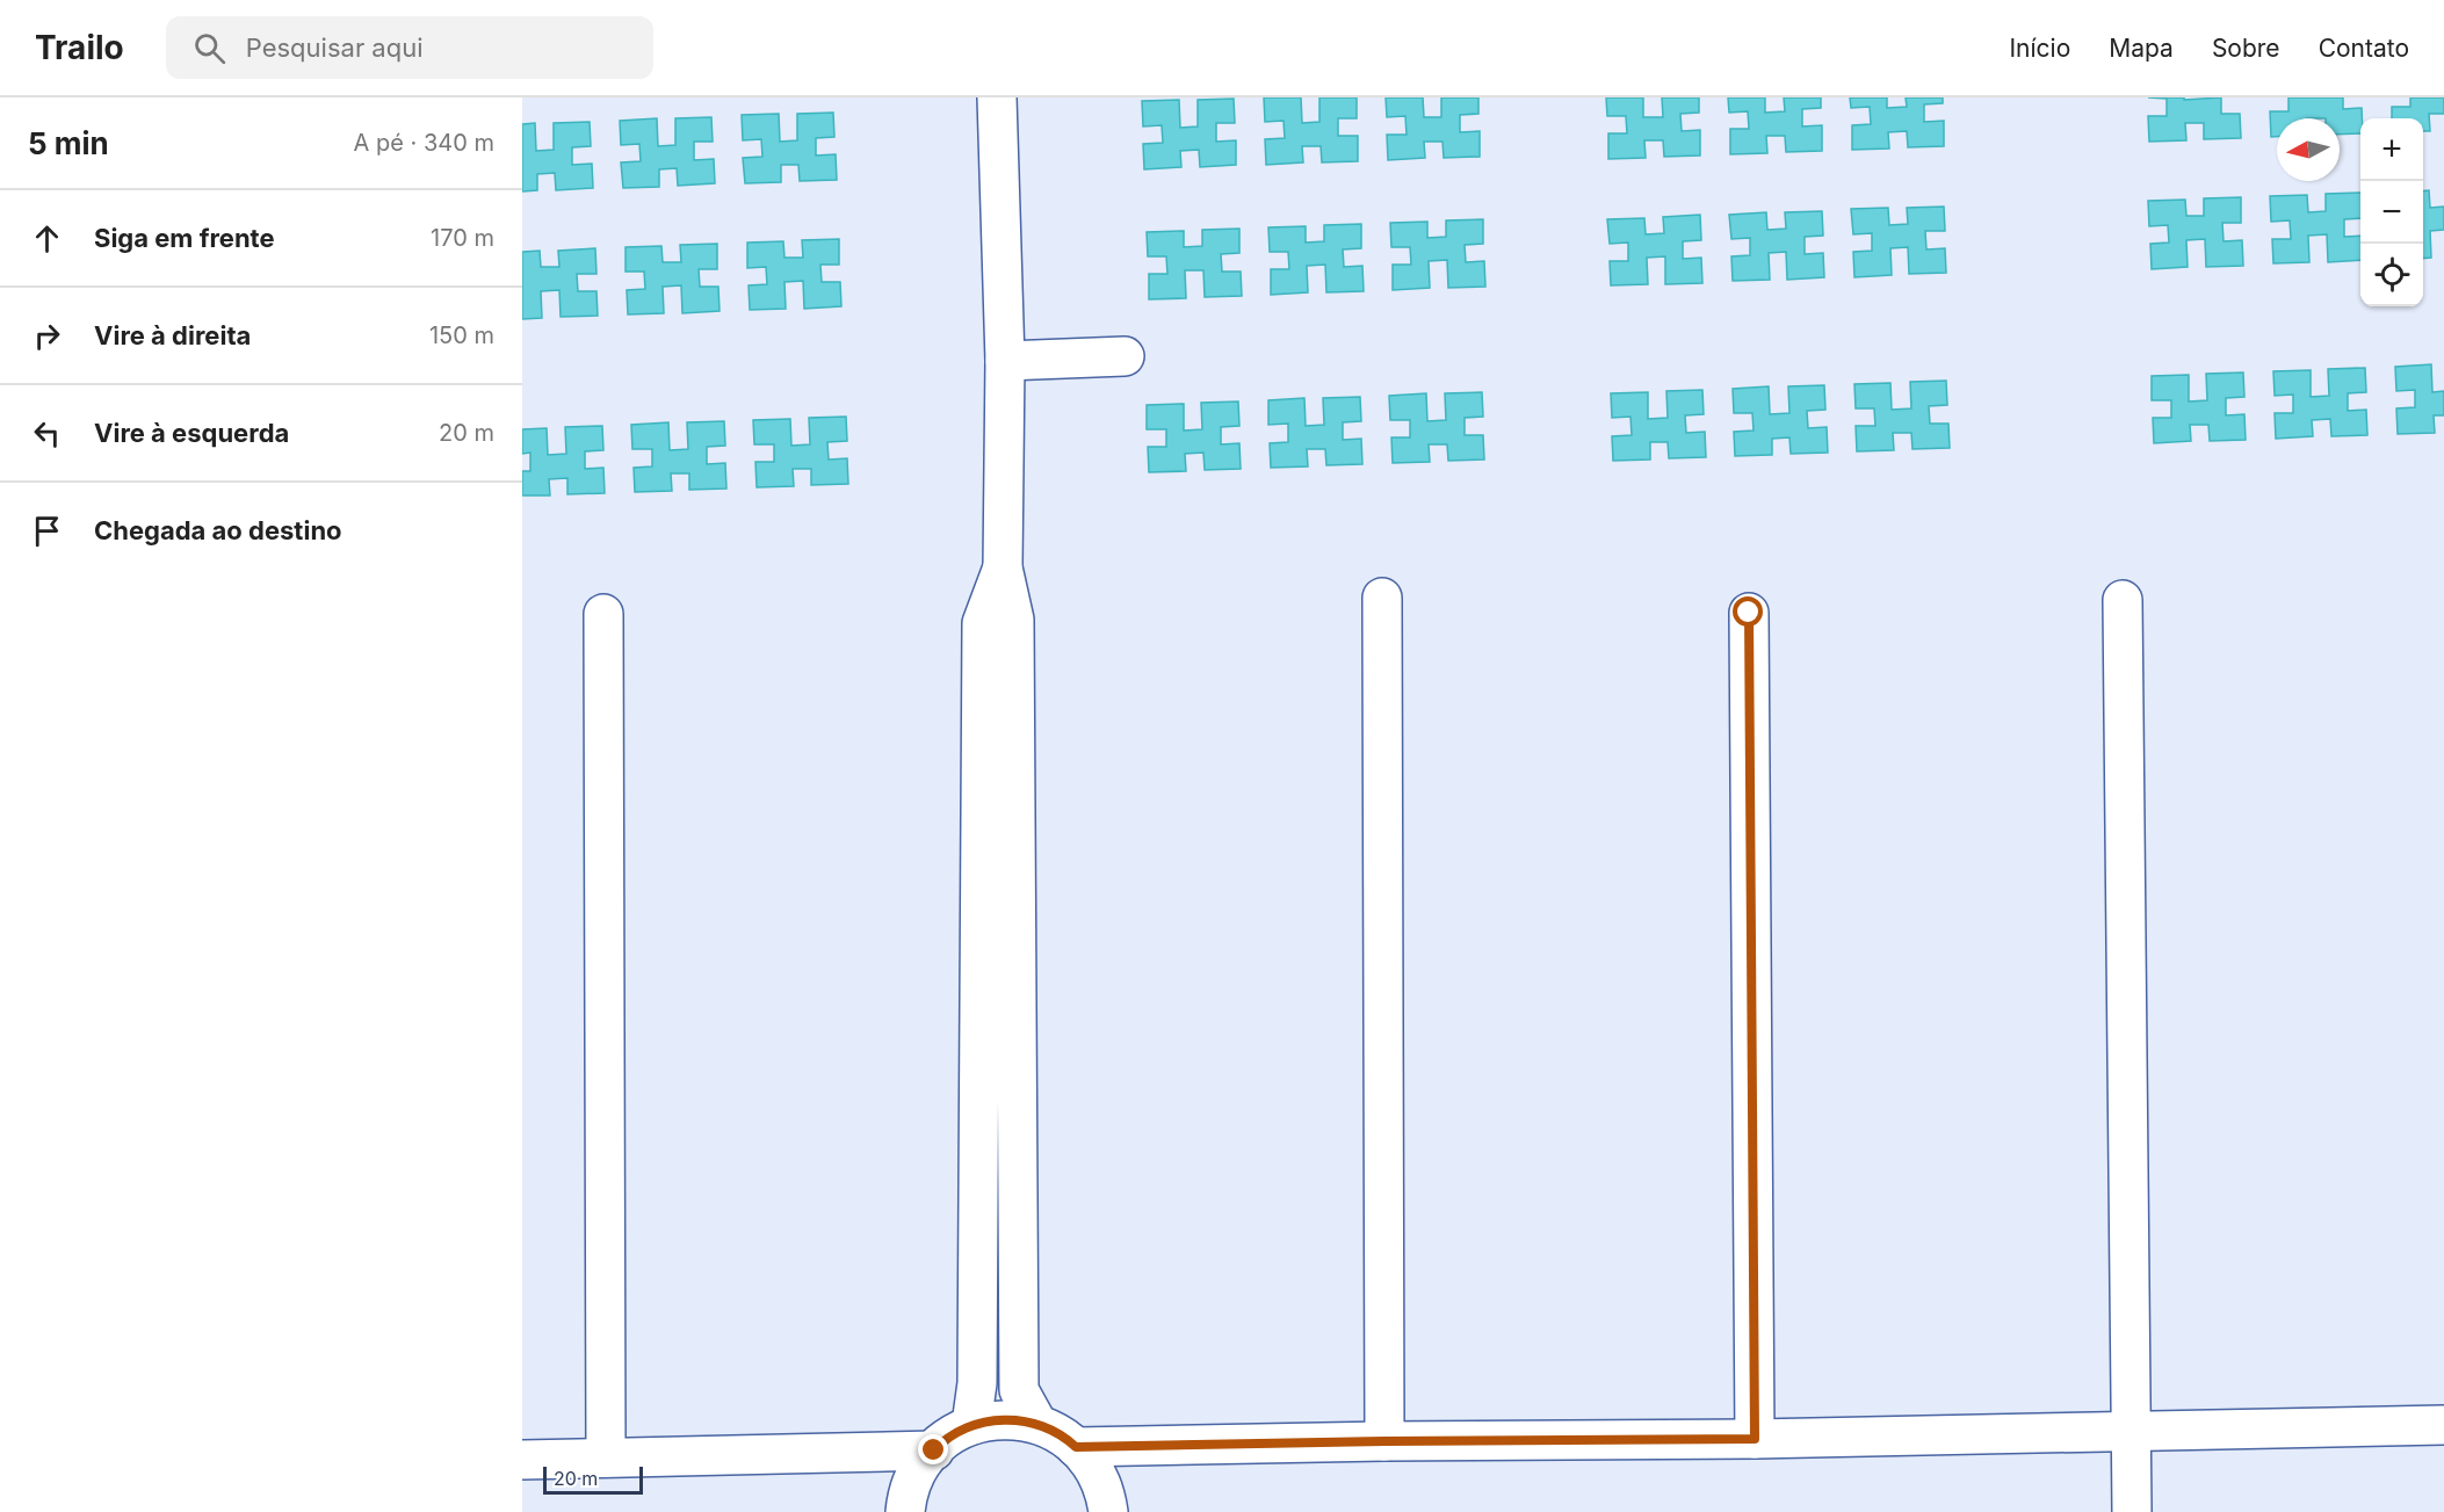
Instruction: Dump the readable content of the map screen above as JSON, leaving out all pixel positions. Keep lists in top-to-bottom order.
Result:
{
  "scale_bar": "20 m",
  "north": "left",
  "page": {
    "header": "Trailo",
    "search": "Pesquisar aqui",
    "nav": [
      "Início",
      "Mapa",
      "Sobre",
      "Contato"
    ],
    "heading": ["5 min", "A pé · 340 m"],
    "map_buttons": ["+", "−"],
    "list": [
      ["Siga em frente", "170 m"],
      ["Vire à direita", "150 m"],
      ["Vire à esquerda", "20 m"],
      "Chegada ao destino"
    ],
    "scale": "20 m"
  }
}
